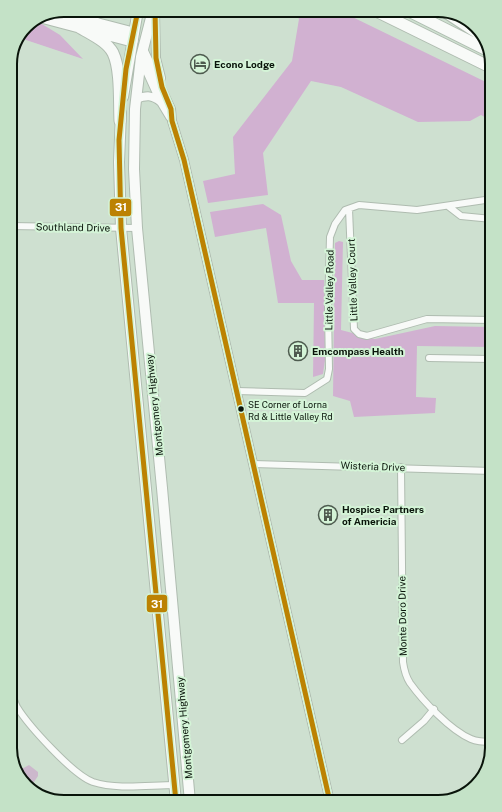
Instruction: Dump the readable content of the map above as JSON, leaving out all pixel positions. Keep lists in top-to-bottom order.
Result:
{
  "streets": {
    "main road": ["Montgomery Highway"],
    "street": [
      "Southland Drive",
      "Little Valley Court",
      "Little Valley Road",
      "Wisteria Drive",
      "Monte Doro Drive"
    ]
  },
  "crossings": [
    ["Southland Drive", "Montgomery Highway"],
    ["Little Valley Court", "Little Valley Road"],
    ["Wisteria Drive", "Monte Doro Drive"]
  ],
  "places": {
    "hotel": ["Econo Lodge"],
    "building": ["Emcompass Health", "Hospice Partners of Americia"],
    "other": ["SE Corner of Lorna Rd & Little Valley Rd"]
  },
  "lines": ["transit line 31"]
}
